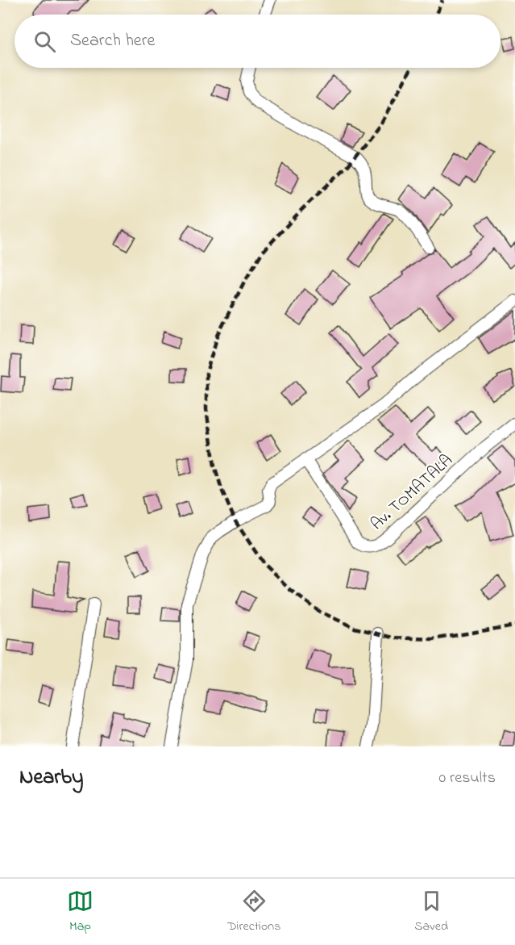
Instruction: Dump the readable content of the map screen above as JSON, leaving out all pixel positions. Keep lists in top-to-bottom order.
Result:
{
  "streets": {
    "street": ["Av. TOMATALA"]
  },
  "page": {
    "search": "Search here",
    "heading": ["Nearby", "0 results"],
    "nav": ["Map", "Directions", "Saved"]
  }
}
